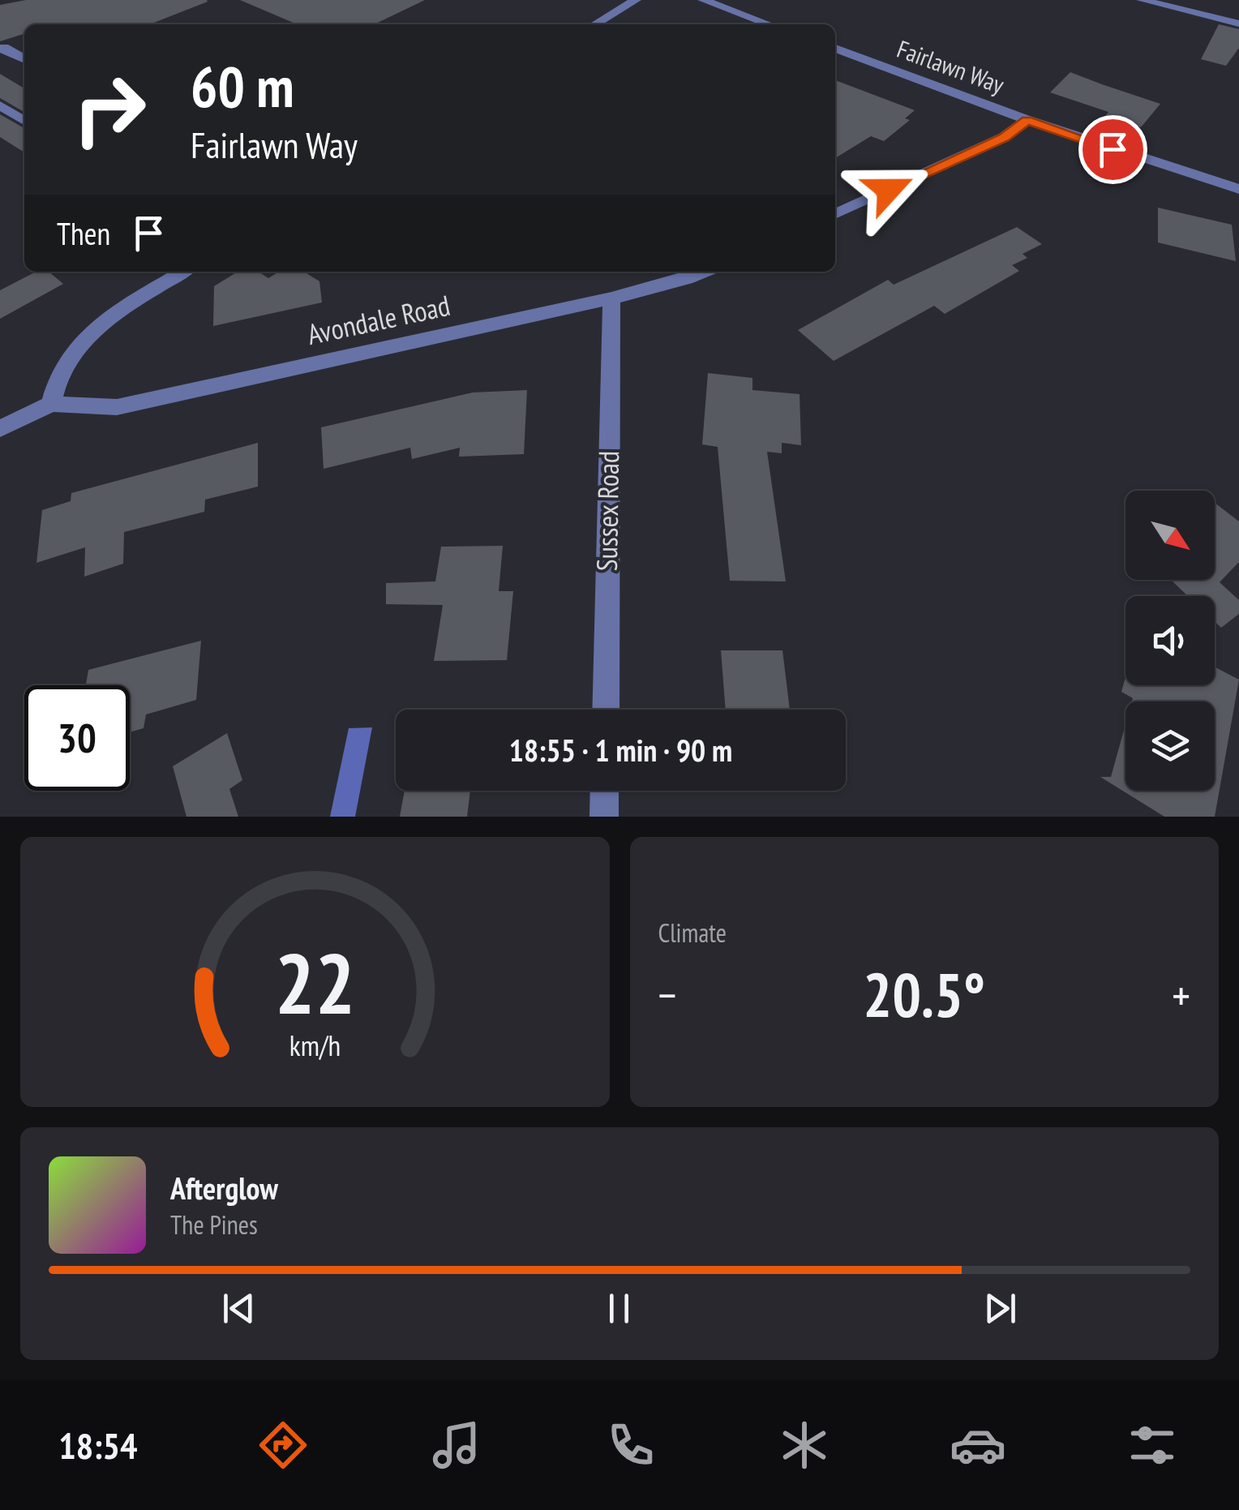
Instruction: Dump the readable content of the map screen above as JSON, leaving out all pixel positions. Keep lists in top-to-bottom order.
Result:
{
  "streets": {
    "street": ["Fairlawn Way", "Avondale Road", "Sussex Road"]
  },
  "crossings": [
    ["Avondale Road", "Sussex Road"]
  ],
  "north": "bottom right",
  "page": {
    "turn": ["60 m", "Fairlawn Way"],
    "then": "Then",
    "limit": "30",
    "trip": "18:55 · 1 min · 90 m",
    "tile": "Climate",
    "heat": ["−", "20.5°", "+"],
    "song": ["Afterglow", "The Pines"],
    "tabs": "18:54",
    "gauge": ["22", "km/h"]
  }
}
